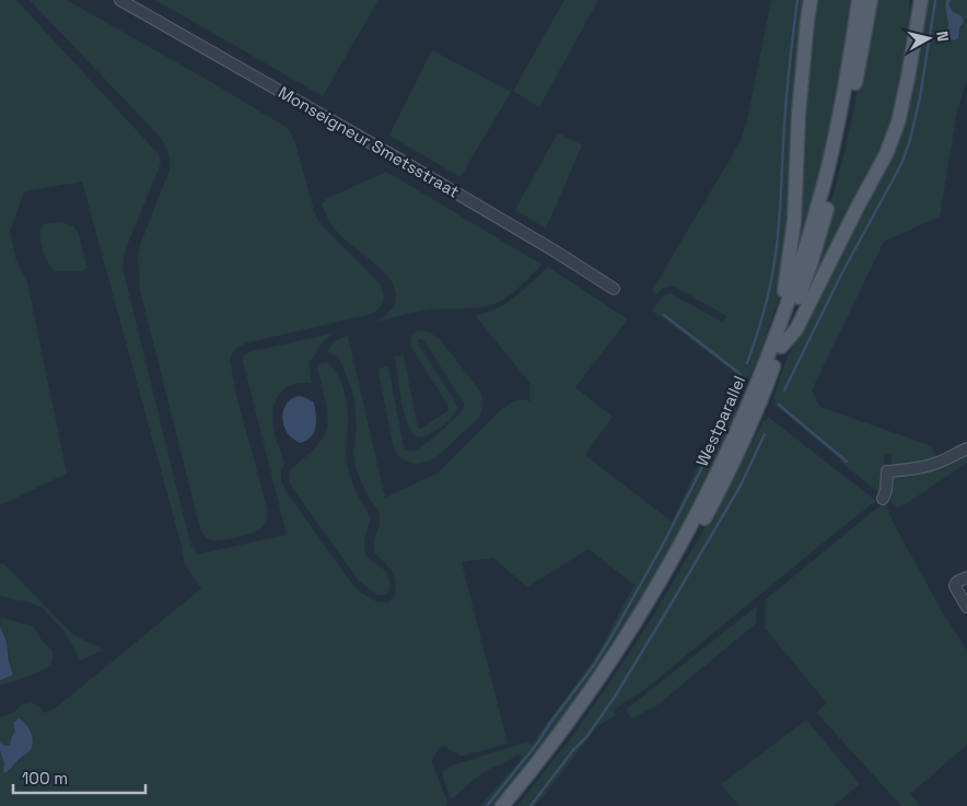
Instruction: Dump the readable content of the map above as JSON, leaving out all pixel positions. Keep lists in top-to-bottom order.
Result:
{
  "streets": {
    "main road": ["Westparallel"],
    "street": ["Monseigneur Smetsstraat"]
  },
  "scale_bar": "100 m",
  "north": "right"
}
